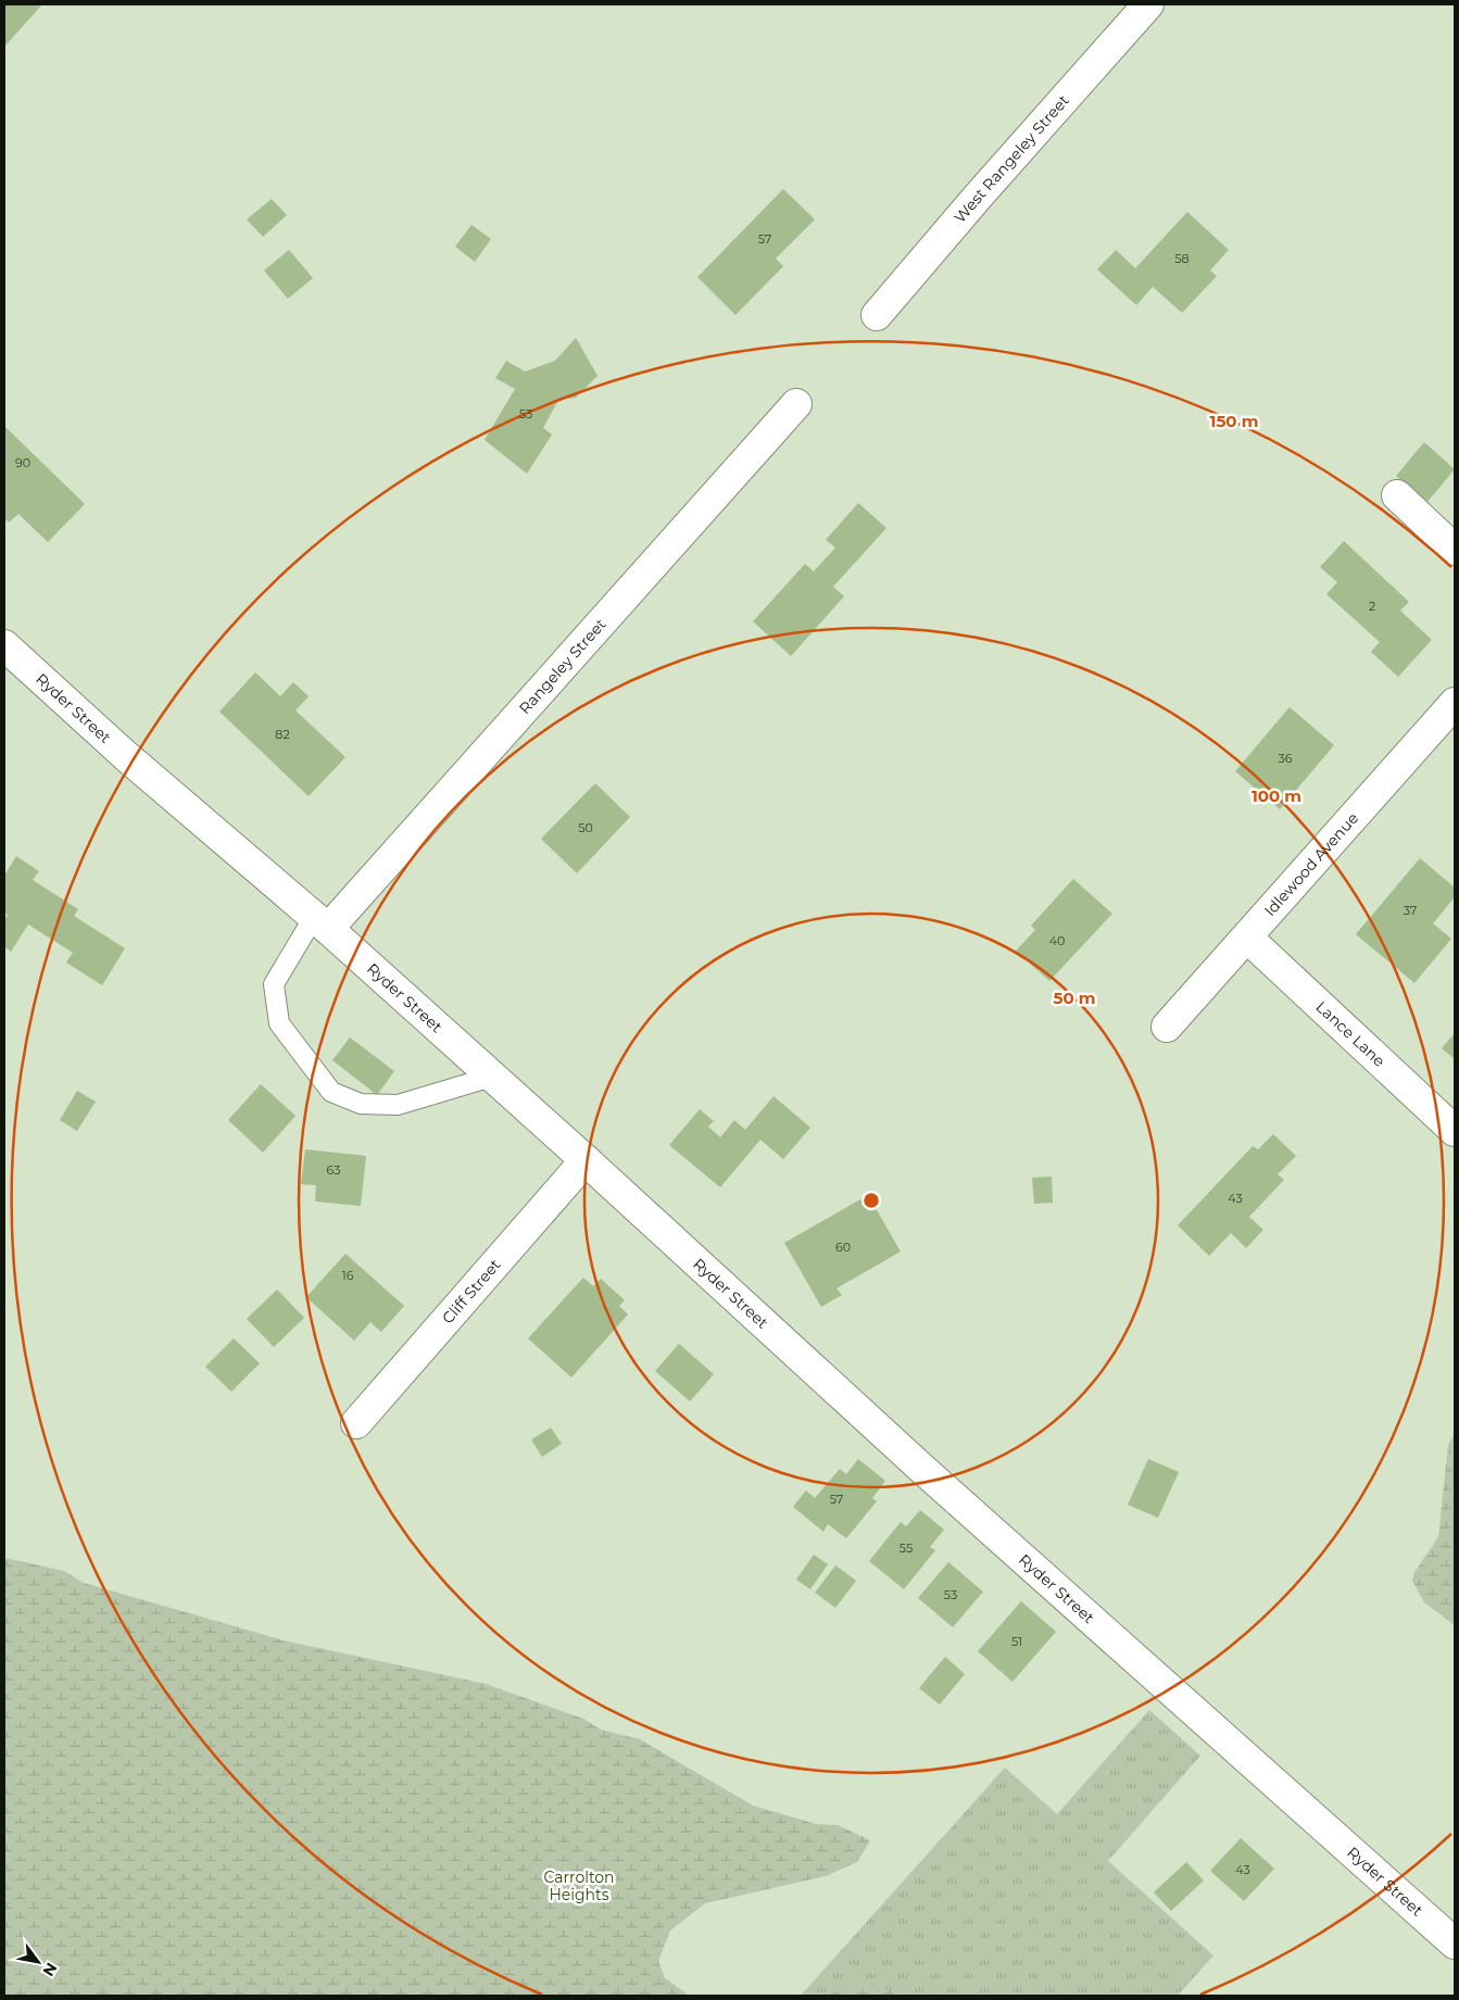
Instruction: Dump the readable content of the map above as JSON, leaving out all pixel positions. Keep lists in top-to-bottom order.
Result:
{
  "streets": {
    "street": [
      "West Rangeley Street",
      "Rangeley Street",
      "Ryder Street",
      "Idlewood Avenue",
      "Lance Lane",
      "Cliff Street"
    ]
  },
  "crossings": [
    ["Rangeley Street", "Ryder Street"],
    ["Ryder Street", "Cliff Street"],
    ["Idlewood Avenue", "Lance Lane"]
  ],
  "parks": ["Carrolton Heights"],
  "house_numbers": [
    "57",
    "58",
    "53",
    "90",
    "2",
    "82",
    "36",
    "50",
    "37",
    "40",
    "63",
    "43",
    "60",
    "16",
    "57",
    "55",
    "53",
    "51",
    "43"
  ],
  "north": "bottom right",
  "rings": ["150 m", "100 m", "50 m"]
}
